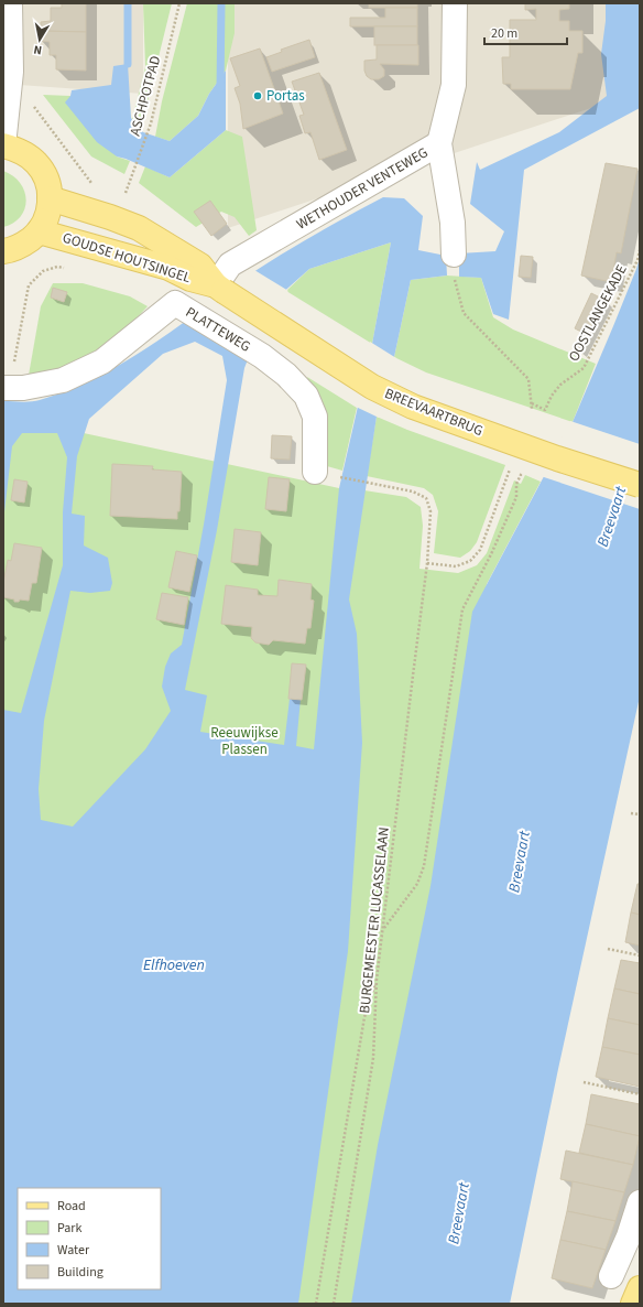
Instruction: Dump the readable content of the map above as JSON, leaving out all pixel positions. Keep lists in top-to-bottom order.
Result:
{
  "streets": {
    "main road": ["GOUDSE HOUTSINGEL", "BREEVAARTBRUG"],
    "street": ["WETHOUDER VENTEWEG", "PLATTEWEG"],
    "path": ["ASCHPOTPAD", "OOSTLANGEKADE", "BURGEMEESTER LUCASSELAAN"]
  },
  "crossings": [
    ["WETHOUDER VENTEWEG", "GOUDSE HOUTSINGEL"],
    ["WETHOUDER VENTEWEG", "BREEVAARTBRUG"],
    ["GOUDSE HOUTSINGEL", "BREEVAARTBRUG"]
  ],
  "water": ["Breevaart", "Elfhoeven"],
  "parks": ["Reeuwijkse Plassen"],
  "places": ["Portas"],
  "legend": [
    "Road",
    "Park",
    "Water",
    "Building"
  ],
  "scale_bar": "20 m",
  "north": "bottom"
}
